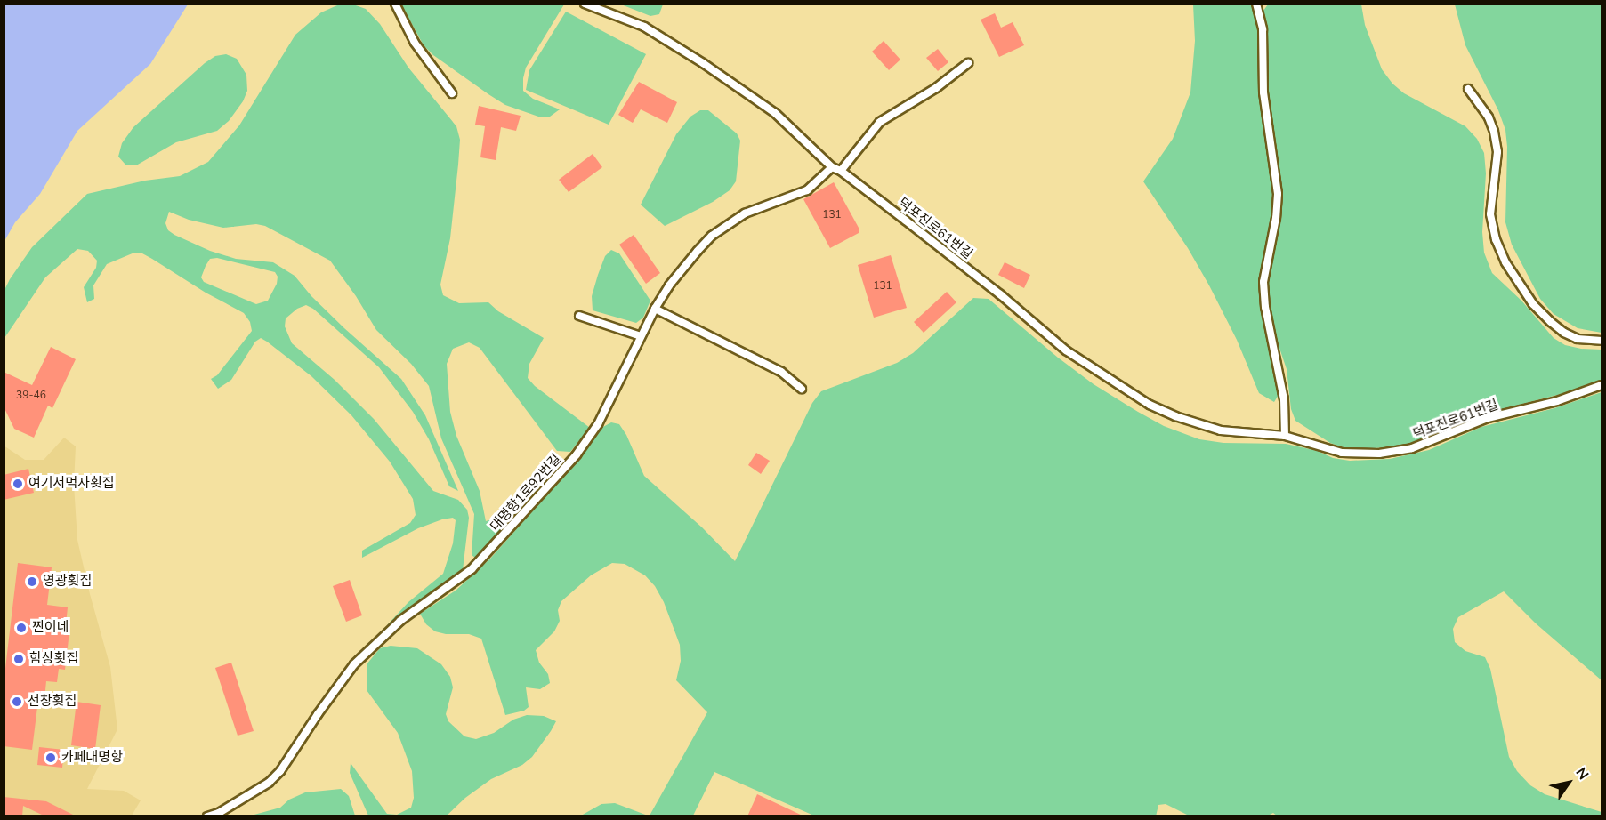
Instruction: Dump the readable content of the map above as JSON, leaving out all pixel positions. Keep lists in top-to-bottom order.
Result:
{
  "streets": {
    "lane": ["덕포진로61번길", "대명항1로92번길"]
  },
  "crossings": [
    ["덕포진로61번길", "대명항1로92번길"]
  ],
  "places": [
    "여기서먹자횟집",
    "영광횟집",
    "찐이네",
    "함상횟집",
    "선창횟집",
    "카페대명항"
  ],
  "house_numbers": ["131", "131", "39-46"],
  "north": "top right"
}
